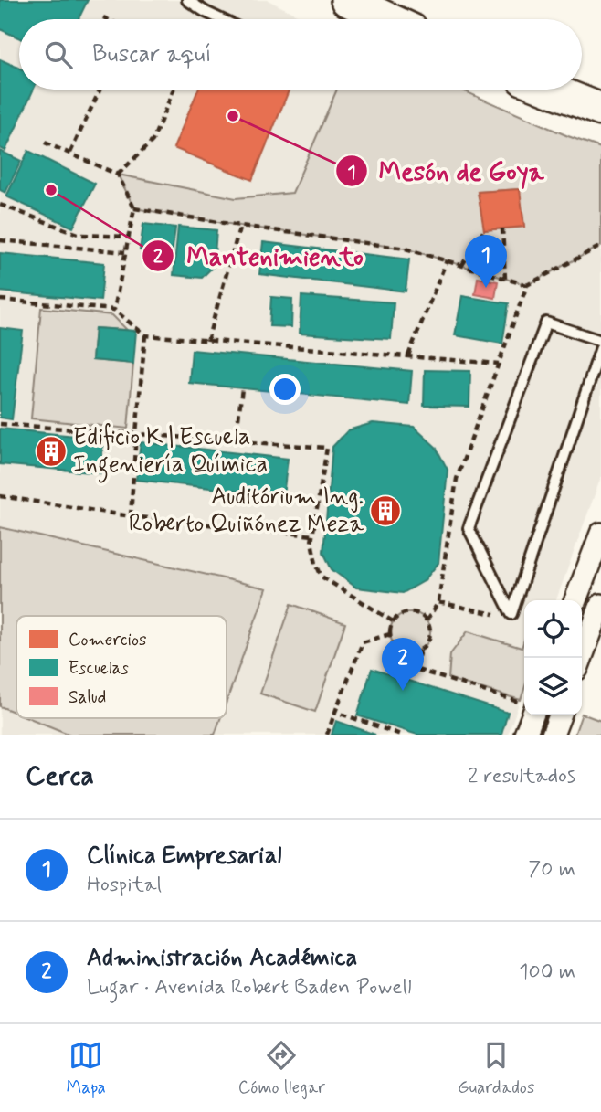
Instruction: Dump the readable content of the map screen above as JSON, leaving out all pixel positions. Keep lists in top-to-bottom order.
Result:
{
  "places": {
    "other": ["Mesón de Goya", "Mantenimiento"],
    "building": ["Edificio K | Escuela Ingeniería Química", "Auditórium Ing. Roberto Quiñónez Meza"]
  },
  "legend": ["Comercios", "Escuelas", "Salud"],
  "page": {
    "search": "Buscar aquí",
    "pins": ["1", "2"],
    "heading": ["Cerca", "2 resultados"],
    "list": [
      {
        "mark": "1",
        "name": "Clínica Empresarial",
        "note": "Hospital",
        "value": "70 m"
      },
      {
        "mark": "2",
        "name": "Administración Académica",
        "note": "Lugar · Avenida Robert Baden Powell",
        "value": "100 m"
      }
    ],
    "nav": ["Mapa", "Cómo llegar", "Guardados"]
  }
}
